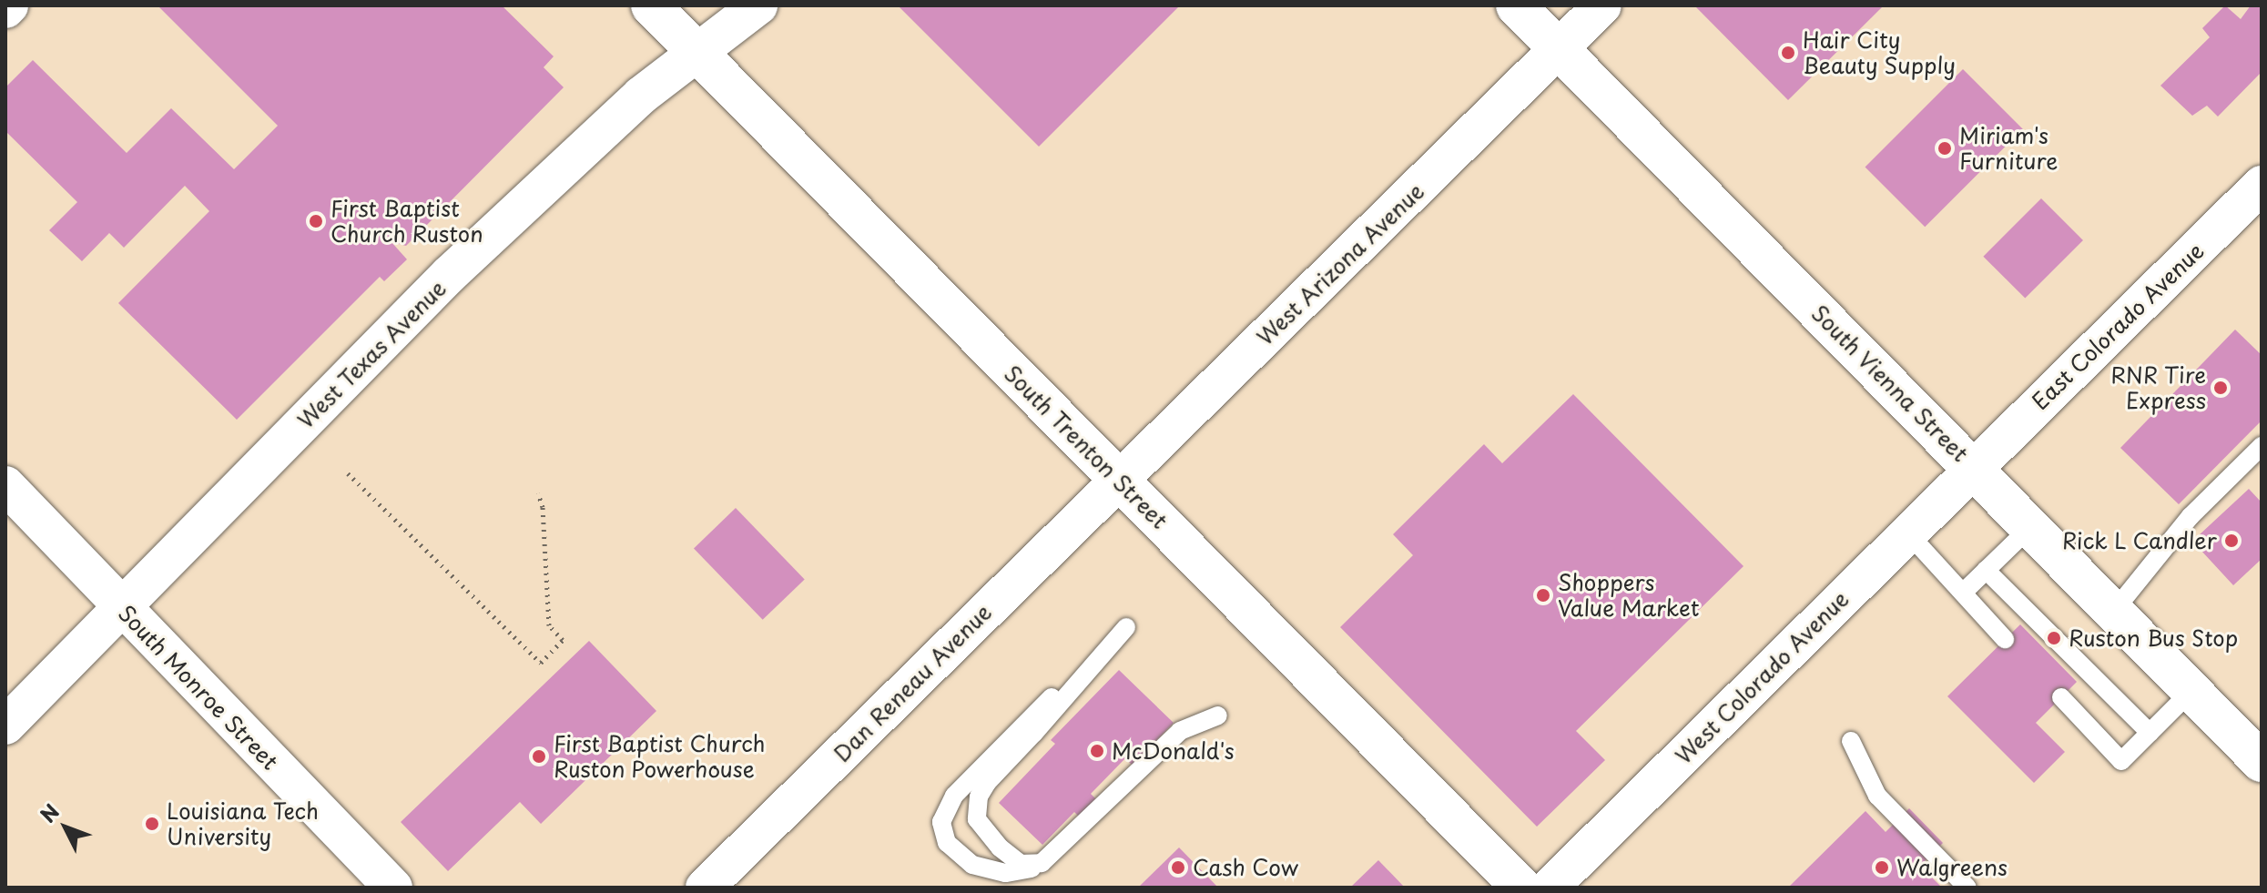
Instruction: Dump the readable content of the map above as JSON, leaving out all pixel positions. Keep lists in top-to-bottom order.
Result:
{
  "streets": {
    "highway": ["South Vienna Street", "South Trenton Street"],
    "street": [
      "West Arizona Avenue",
      "East Colorado Avenue",
      "West Texas Avenue",
      "West Colorado Avenue",
      "Dan Reneau Avenue",
      "South Monroe Street"
    ]
  },
  "crossings": [
    ["West Arizona Avenue", "South Vienna Street"],
    ["West Arizona Avenue", "South Trenton Street"],
    ["West Arizona Avenue", "Dan Reneau Avenue"],
    ["East Colorado Avenue", "South Vienna Street"],
    ["East Colorado Avenue", "West Colorado Avenue"],
    ["West Texas Avenue", "South Trenton Street"],
    ["West Texas Avenue", "South Monroe Street"],
    ["South Vienna Street", "West Colorado Avenue"],
    ["South Trenton Street", "Dan Reneau Avenue"]
  ],
  "places": [
    "Hair City Beauty Supply",
    "Miriam's Furniture",
    "First Baptist Church Ruston",
    "RNR Tire Express",
    "Rick L Candler",
    "Shoppers Value Market",
    "Ruston Bus Stop",
    "McDonald's",
    "First Baptist Church Ruston Powerhouse",
    "Louisiana Tech University",
    "Cash Cow",
    "Walgreens"
  ],
  "north": "top left"
}
